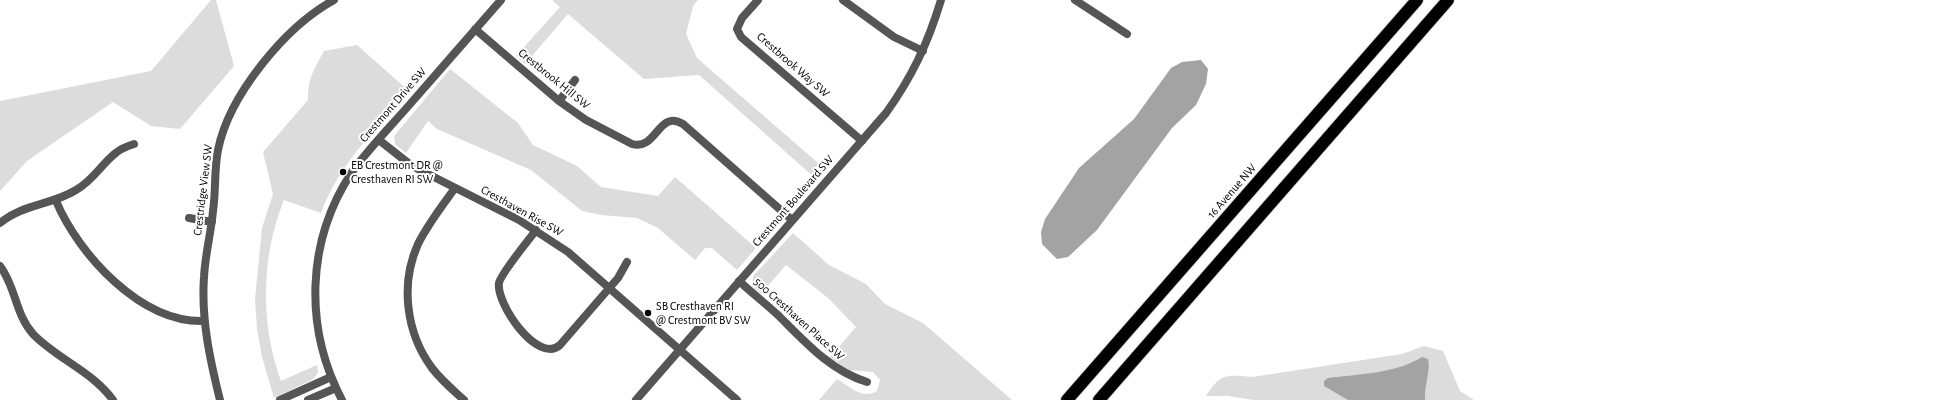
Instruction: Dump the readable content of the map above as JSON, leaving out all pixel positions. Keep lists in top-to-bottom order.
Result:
{
  "streets": {
    "highway": ["16 Avenue NW"],
    "street": [
      "Crestbrook Way SW",
      "Crestbrook Hill SW",
      "Crestmont Drive SW",
      "Crestridge View SW",
      "Crestmont Boulevard SW",
      "Cresthaven Rise SW",
      "500 Cresthaven Place SW"
    ]
  },
  "crossings": [
    ["Crestbrook Way SW", "Crestmont Boulevard SW"],
    ["Crestbrook Hill SW", "Crestmont Drive SW"],
    ["Crestbrook Hill SW", "Crestmont Boulevard SW"],
    ["Crestmont Drive SW", "Cresthaven Rise SW"],
    ["Crestmont Boulevard SW", "Cresthaven Rise SW"],
    ["Crestmont Boulevard SW", "500 Cresthaven Place SW"]
  ],
  "places": ["EB Crestmont DR @ Cresthaven RI SW", "SB Cresthaven RI @ Crestmont BV SW"]
}
